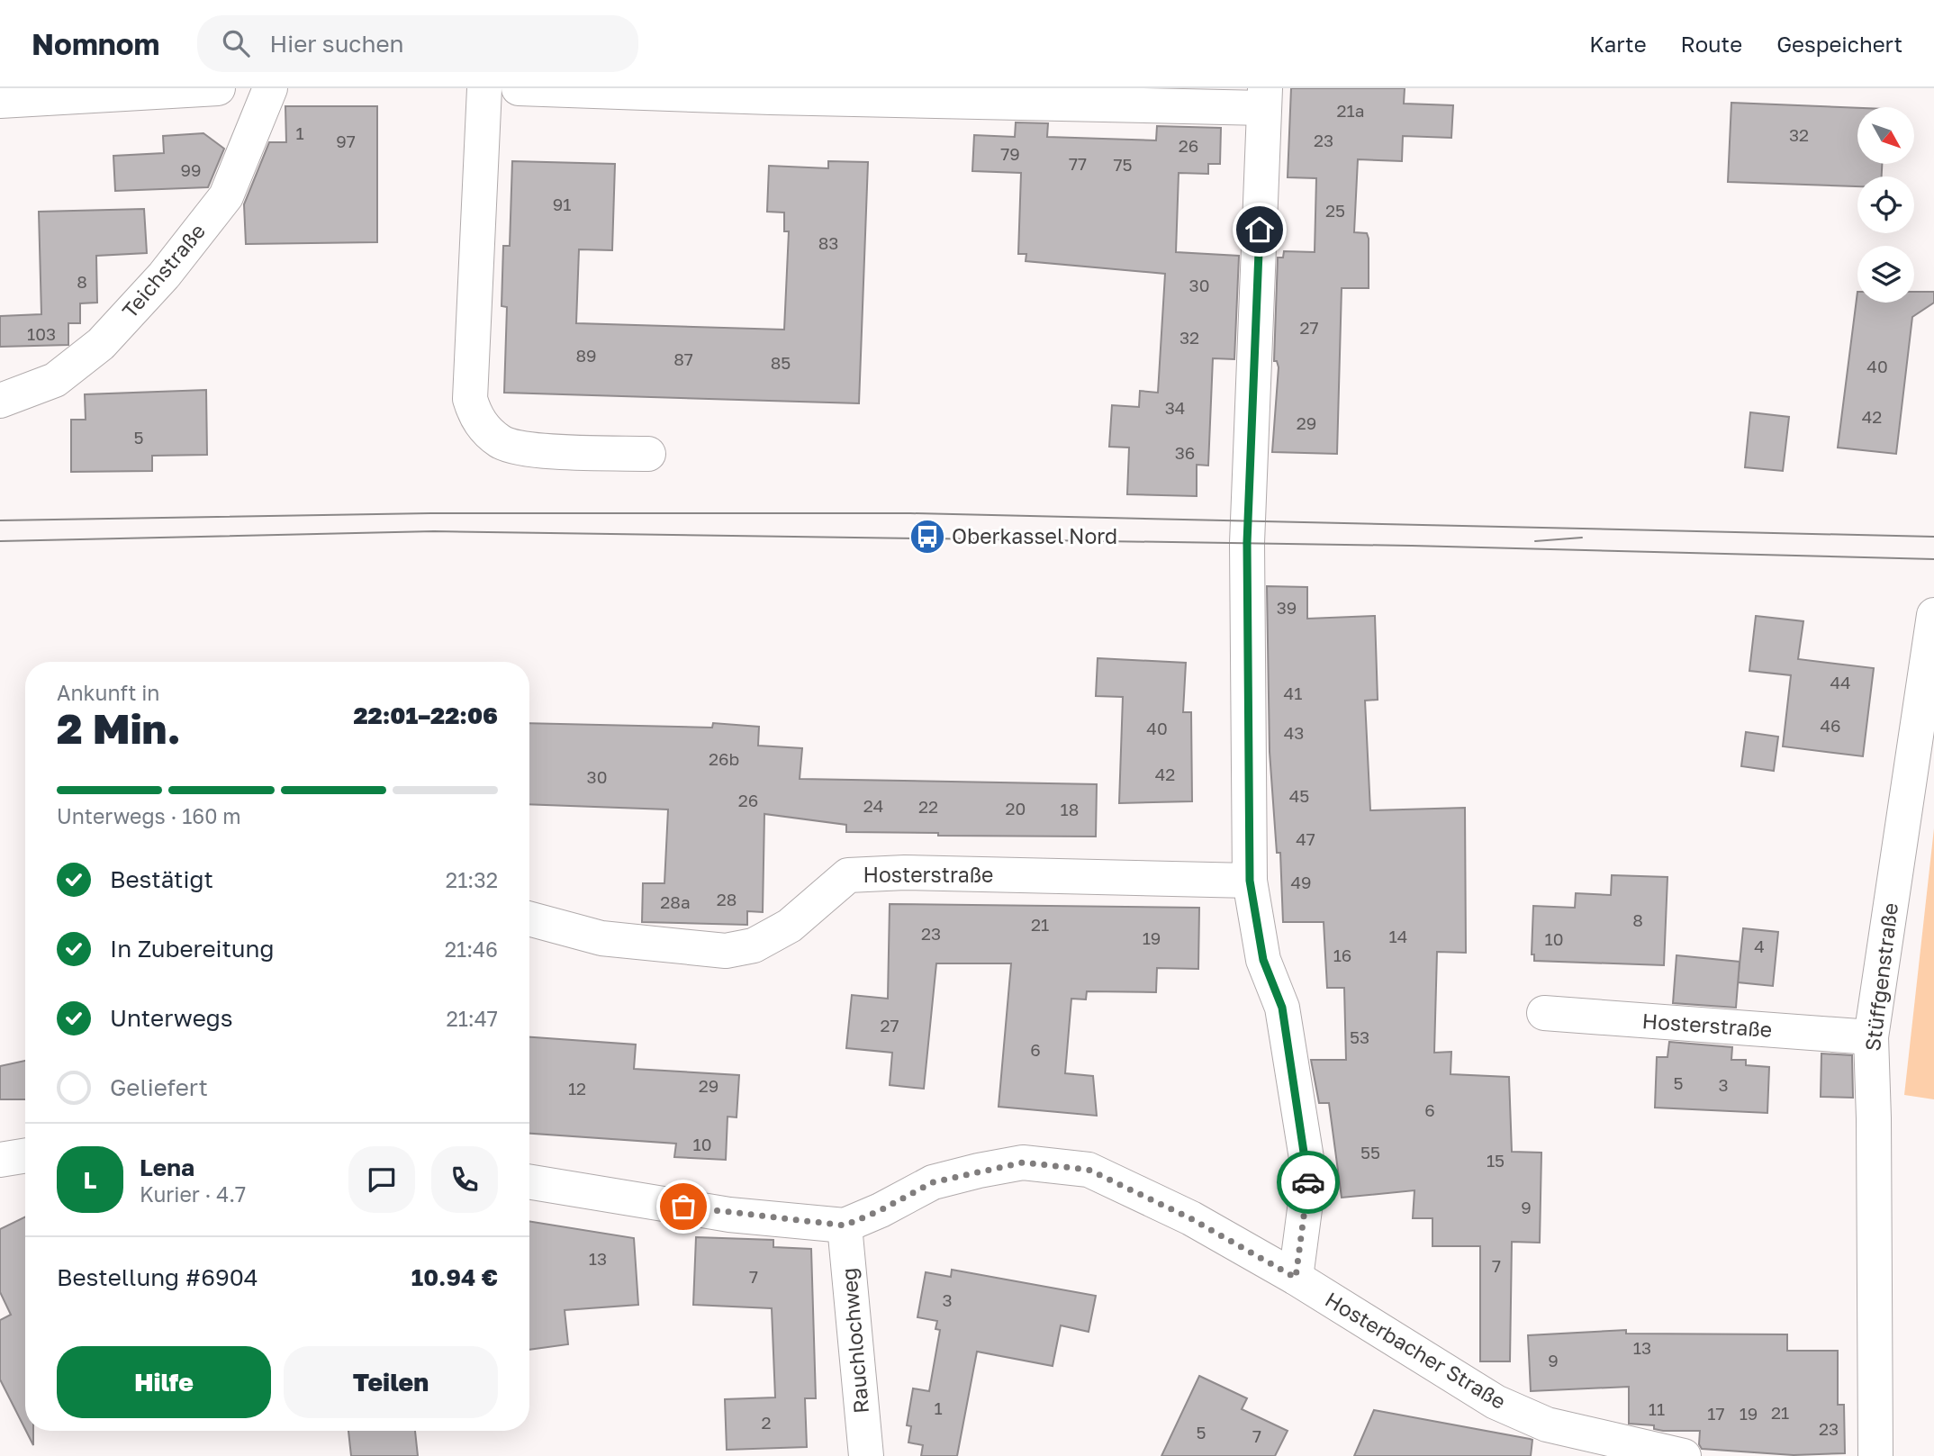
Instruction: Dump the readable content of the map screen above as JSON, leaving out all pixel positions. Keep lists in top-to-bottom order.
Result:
{
  "streets": {
    "street": [
      "Teichstraße",
      "Hosterstraße",
      "Stüffgenstraße",
      "Rauchlochweg",
      "Hosterbacher Straße"
    ]
  },
  "crossings": [
    ["Hosterstraße", "Stüffgenstraße"],
    ["Rauchlochweg", "Hosterbacher Straße"]
  ],
  "places": {
    "bus stop": ["Oberkassel Nord"]
  },
  "house_numbers": [
    "21a",
    "1",
    "32",
    "23",
    "97",
    "26",
    "79",
    "77",
    "75",
    "99",
    "91",
    "25",
    "83",
    "8",
    "30",
    "27",
    "103",
    "32",
    "89",
    "87",
    "85",
    "40",
    "34",
    "42",
    "29",
    "5",
    "36",
    "39",
    "44",
    "41",
    "46",
    "40",
    "43",
    "26b",
    "42",
    "30",
    "45",
    "26",
    "24",
    "22",
    "20",
    "18",
    "47",
    "49",
    "28",
    "28a",
    "8",
    "21",
    "23",
    "14",
    "19",
    "10",
    "4",
    "16",
    "27",
    "53",
    "6",
    "5",
    "3",
    "29",
    "12",
    "6",
    "10",
    "55",
    "15",
    "9",
    "13",
    "7",
    "7",
    "3",
    "13",
    "9",
    "1",
    "11",
    "21",
    "17",
    "19",
    "2",
    "23",
    "5",
    "7"
  ],
  "north": "bottom right",
  "page": {
    "header": "Nomnom",
    "search": "Hier suchen",
    "nav": ["Karte", "Route", "Gespeichert"],
    "heading": ["2 Min.", "Ankunft in", "22:01–22:06"],
    "panel": [
      "Lena",
      "Kurier · 4.7",
      "Bestellung #6904",
      "10.94 €"
    ],
    "bar": "Unterwegs · 160 m",
    "list": [
      ["Bestätigt", "21:32"],
      ["In Zubereitung", "21:46"],
      ["Unterwegs", "21:47"],
      "Geliefert"
    ],
    "round": "L",
    "buttons": ["Hilfe", "Teilen"]
  }
}
